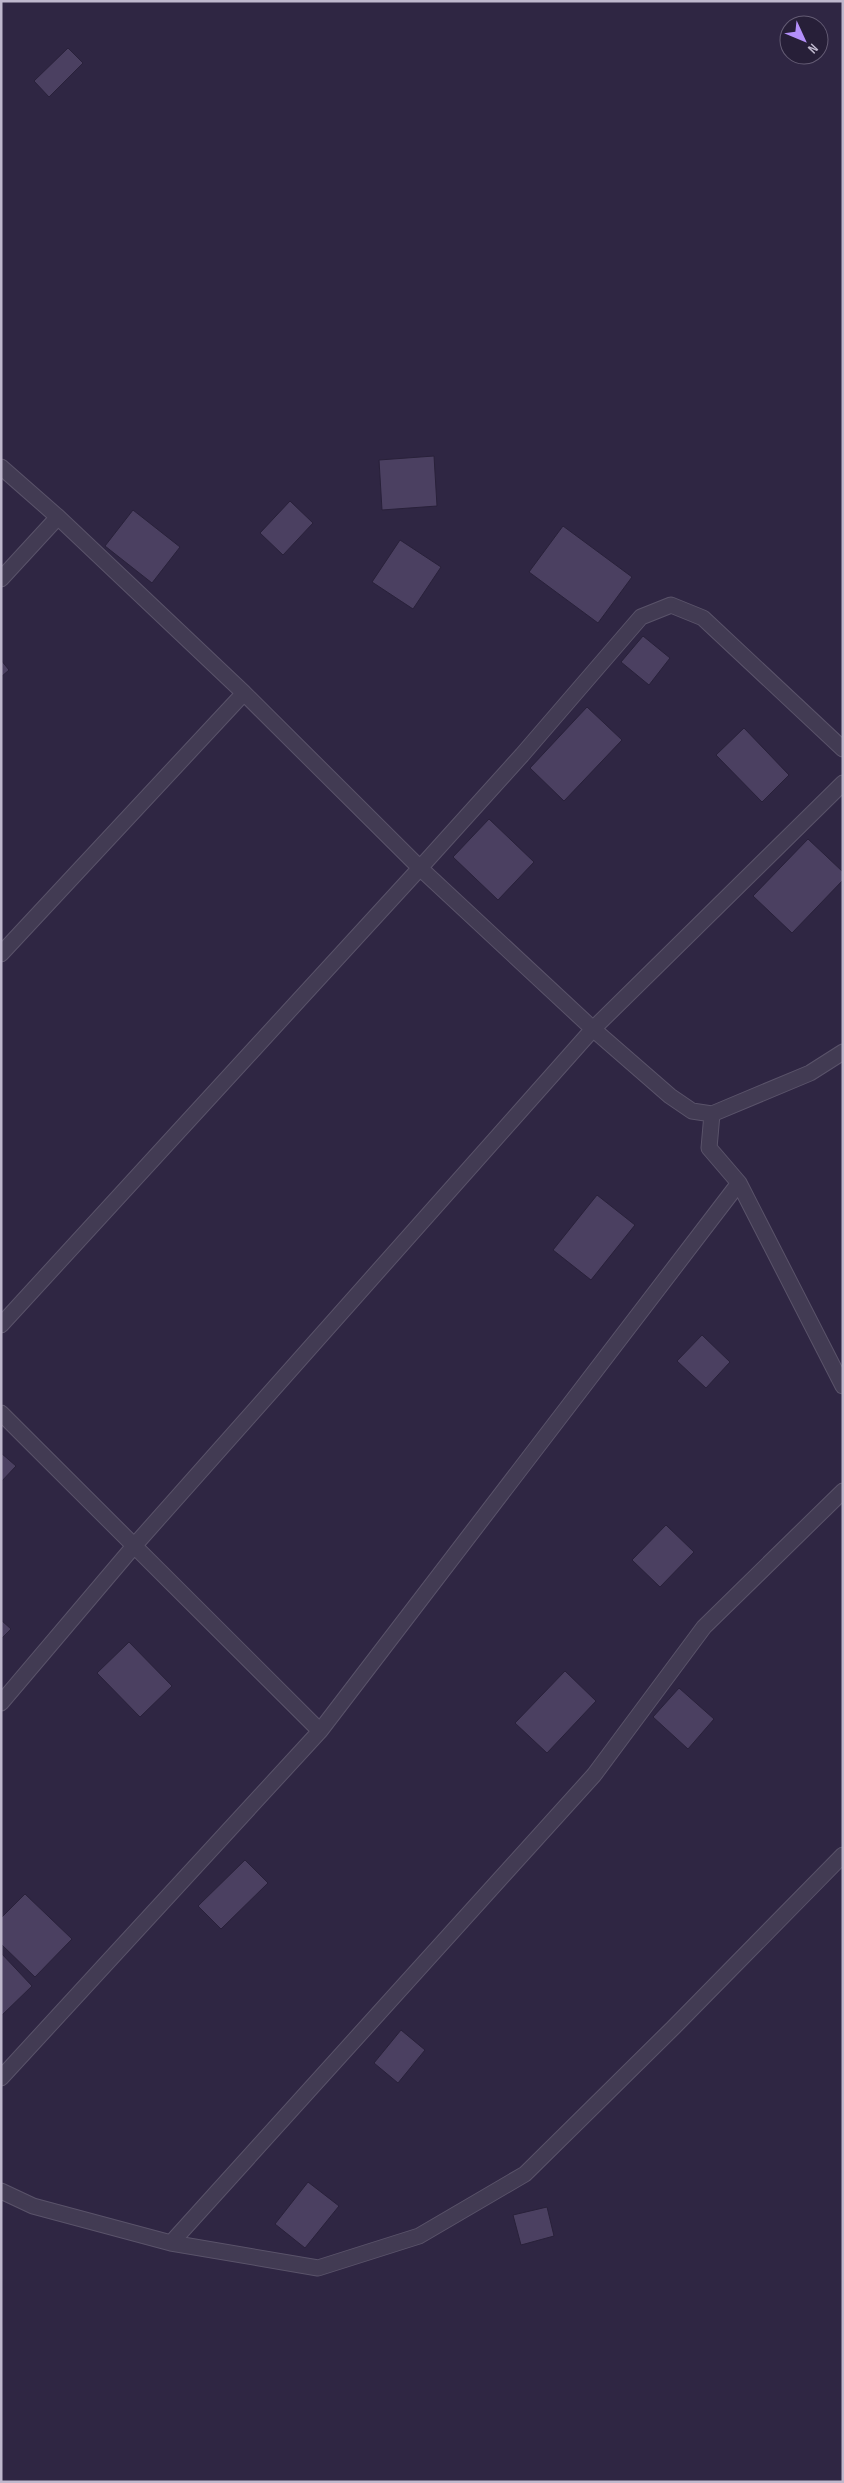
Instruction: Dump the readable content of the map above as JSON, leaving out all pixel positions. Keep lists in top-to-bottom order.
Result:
{
  "north": "bottom right"
}
